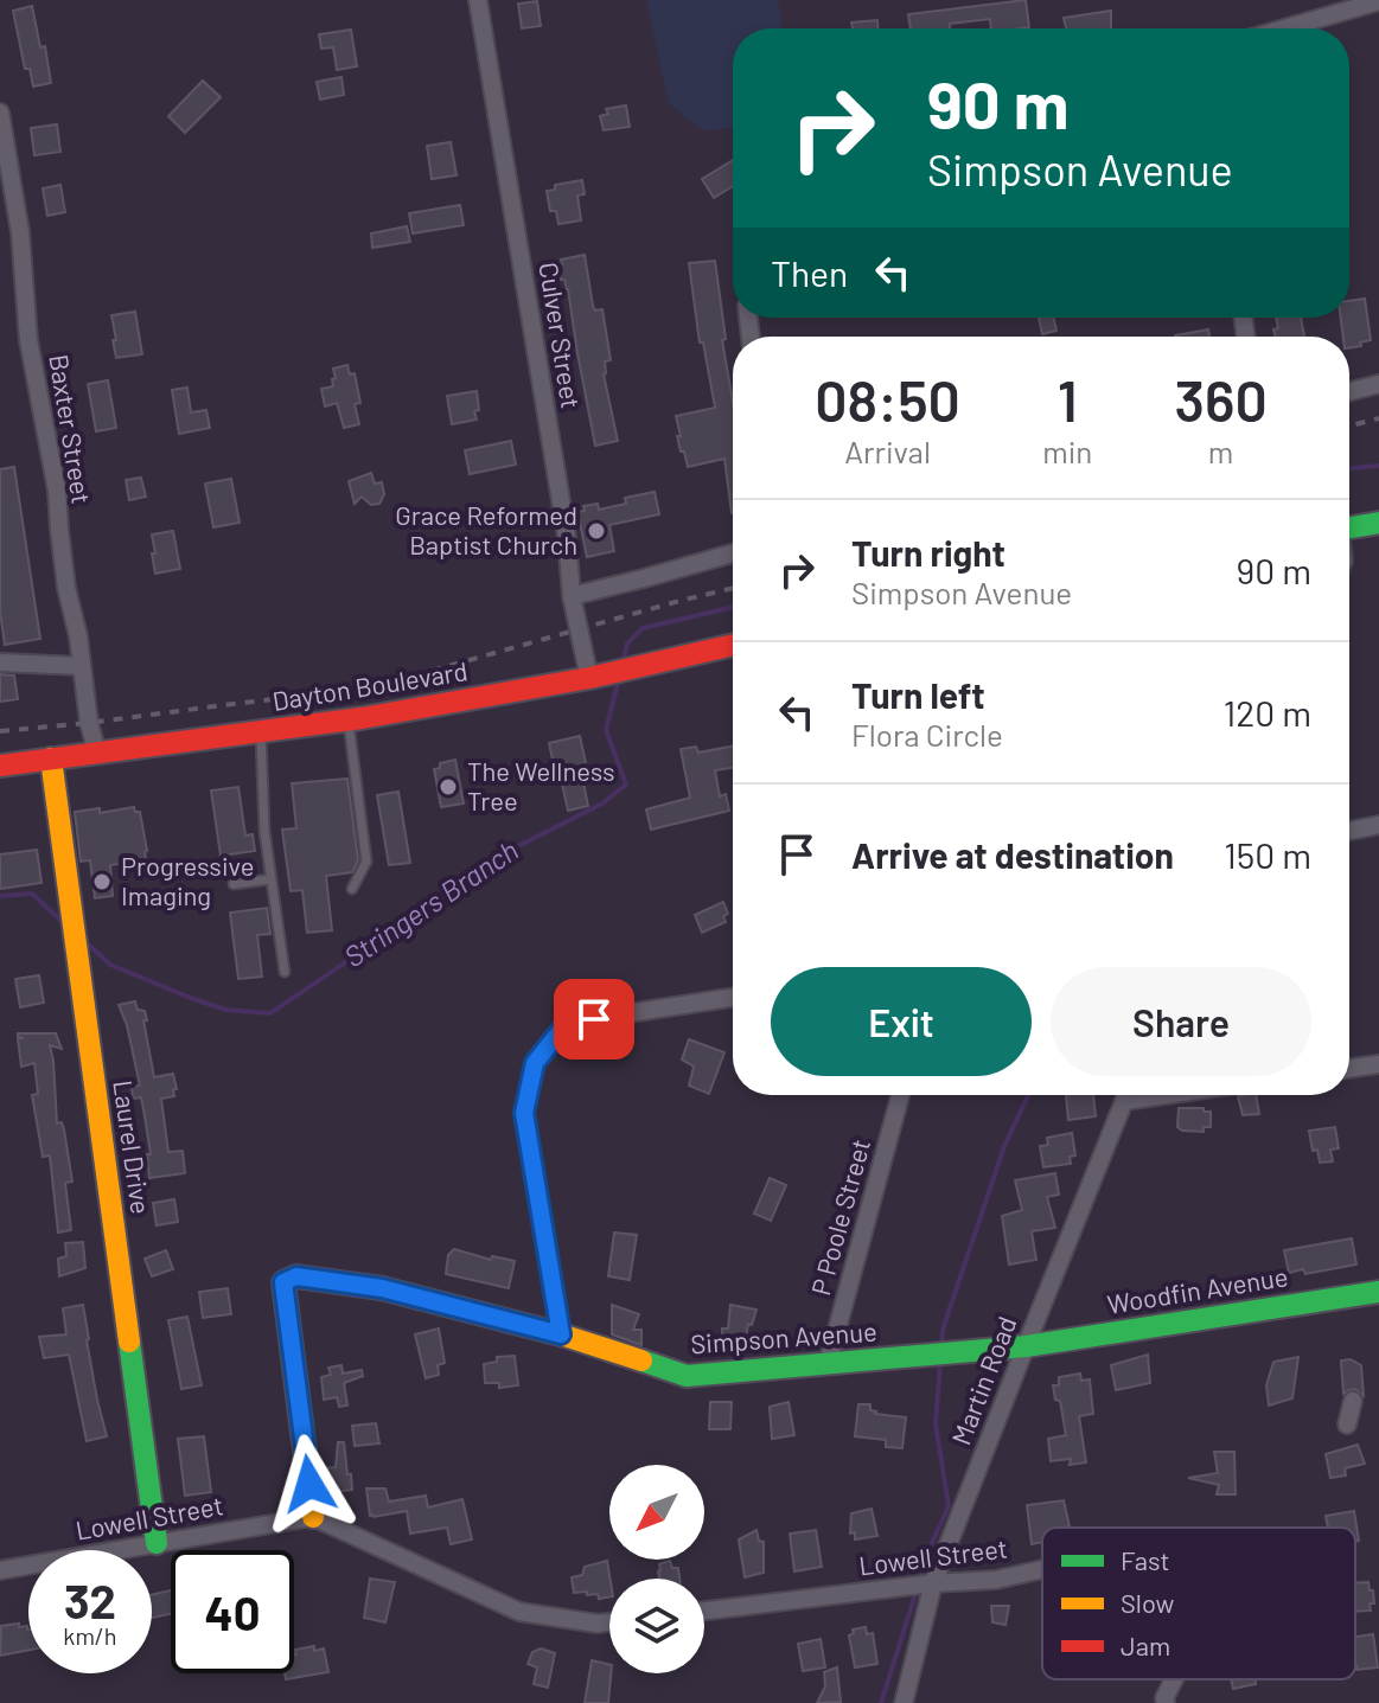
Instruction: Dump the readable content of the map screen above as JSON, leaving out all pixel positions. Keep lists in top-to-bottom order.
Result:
{
  "streets": {
    "street": [
      "Culver Street",
      "Baxter Street",
      "Dayton Boulevard",
      "Laurel Drive",
      "P Poole Street",
      "Woodfin Avenue",
      "Simpson Avenue",
      "Martin Road",
      "Lowell Street"
    ]
  },
  "crossings": [
    ["Culver Street", "Dayton Boulevard"],
    ["Baxter Street", "Dayton Boulevard"],
    ["Dayton Boulevard", "Laurel Drive"],
    ["Laurel Drive", "Lowell Street"],
    ["P Poole Street", "Simpson Avenue"],
    ["Woodfin Avenue", "Simpson Avenue"],
    ["Woodfin Avenue", "Martin Road"],
    ["Simpson Avenue", "Martin Road"],
    ["Simpson Avenue", "Lowell Street"],
    ["Martin Road", "Lowell Street"]
  ],
  "water": ["Stringers Branch"],
  "places": ["Grace Reformed Baptist Church", "The Wellness Tree", "Progressive Imaging"],
  "legend": ["Fast", "Slow", "Jam"],
  "north": "bottom left",
  "page": {
    "turn": ["90 m", "Simpson Avenue"],
    "then": "Then",
    "eta": [
      "08:50",
      "Arrival",
      "1",
      "min",
      "360",
      "m"
    ],
    "list": [
      {
        "name": "Turn right",
        "note": "Simpson Avenue",
        "value": "90 m"
      },
      {
        "name": "Turn left",
        "note": "Flora Circle",
        "value": "120 m"
      },
      {
        "name": "Arrive at destination",
        "value": "150 m"
      }
    ],
    "buttons": ["Exit", "Share"],
    "speed": "32 km/h",
    "limit": "40"
  }
}
